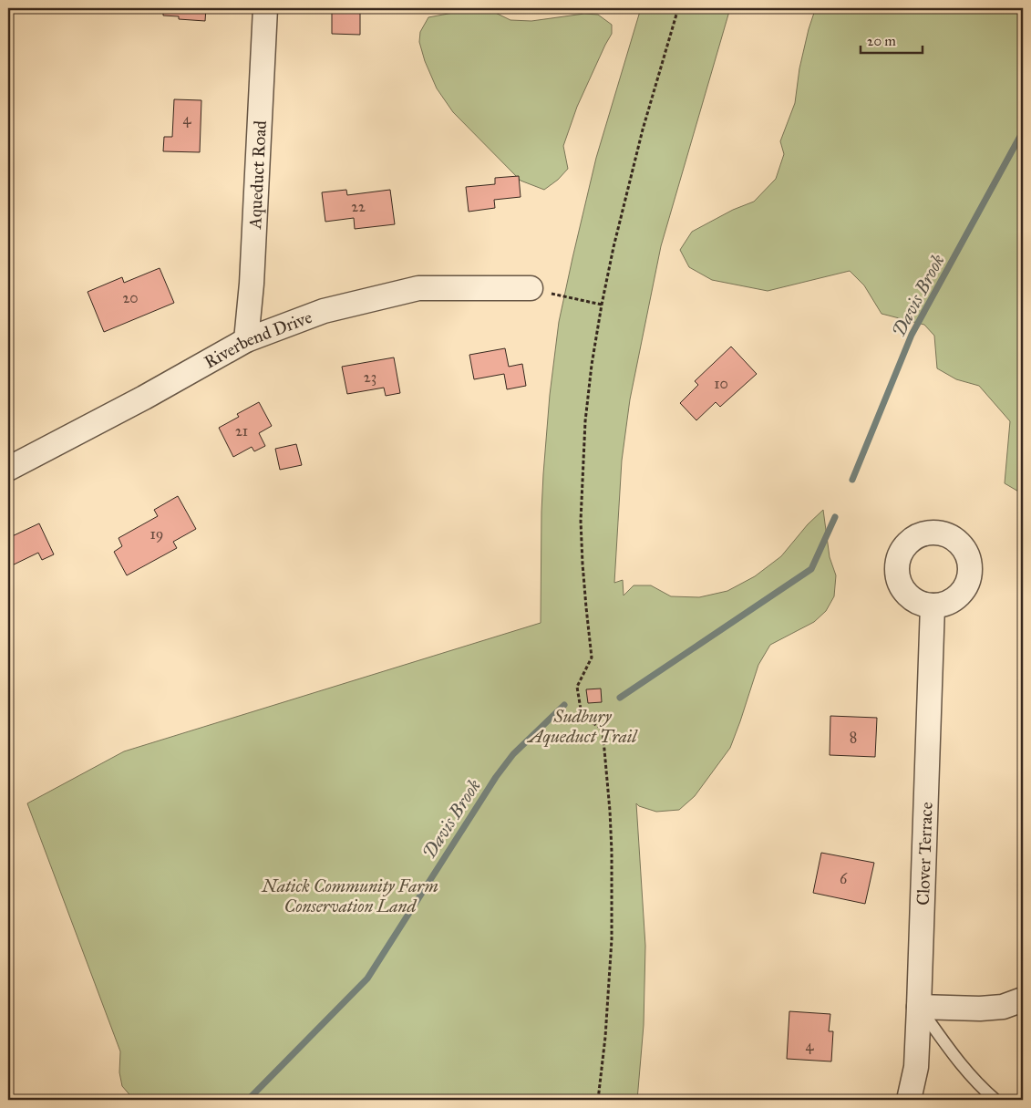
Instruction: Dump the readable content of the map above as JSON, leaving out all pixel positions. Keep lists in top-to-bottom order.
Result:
{
  "streets": {
    "street": ["Aqueduct Road", "Riverbend Drive", "Clover Terrace"]
  },
  "crossings": [
    ["Aqueduct Road", "Riverbend Drive"]
  ],
  "water": ["Davis Brook"],
  "parks": ["Sudbury Aqueduct Trail", "Natick Community Farm Conservation Land"],
  "house_numbers": [
    "4",
    "22",
    "20",
    "23",
    "10",
    "21",
    "19",
    "8",
    "6",
    "4"
  ],
  "scale_bar": "20 m"
}
